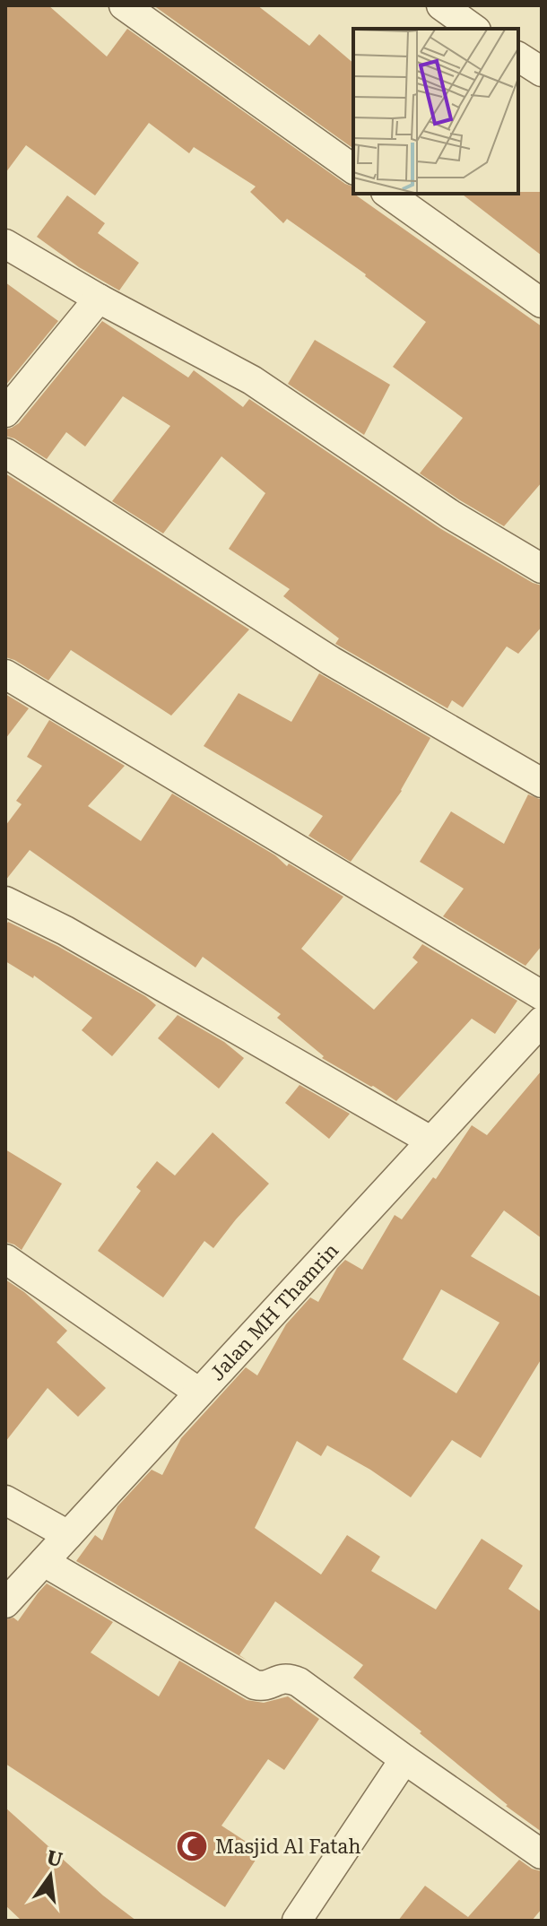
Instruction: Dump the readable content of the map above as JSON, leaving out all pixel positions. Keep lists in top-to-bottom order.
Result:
{
  "streets": {
    "street": ["Jalan MH Thamrin"]
  },
  "places": {
    "mosque": ["Masjid Al Fatah"]
  },
  "north": "top"
}
